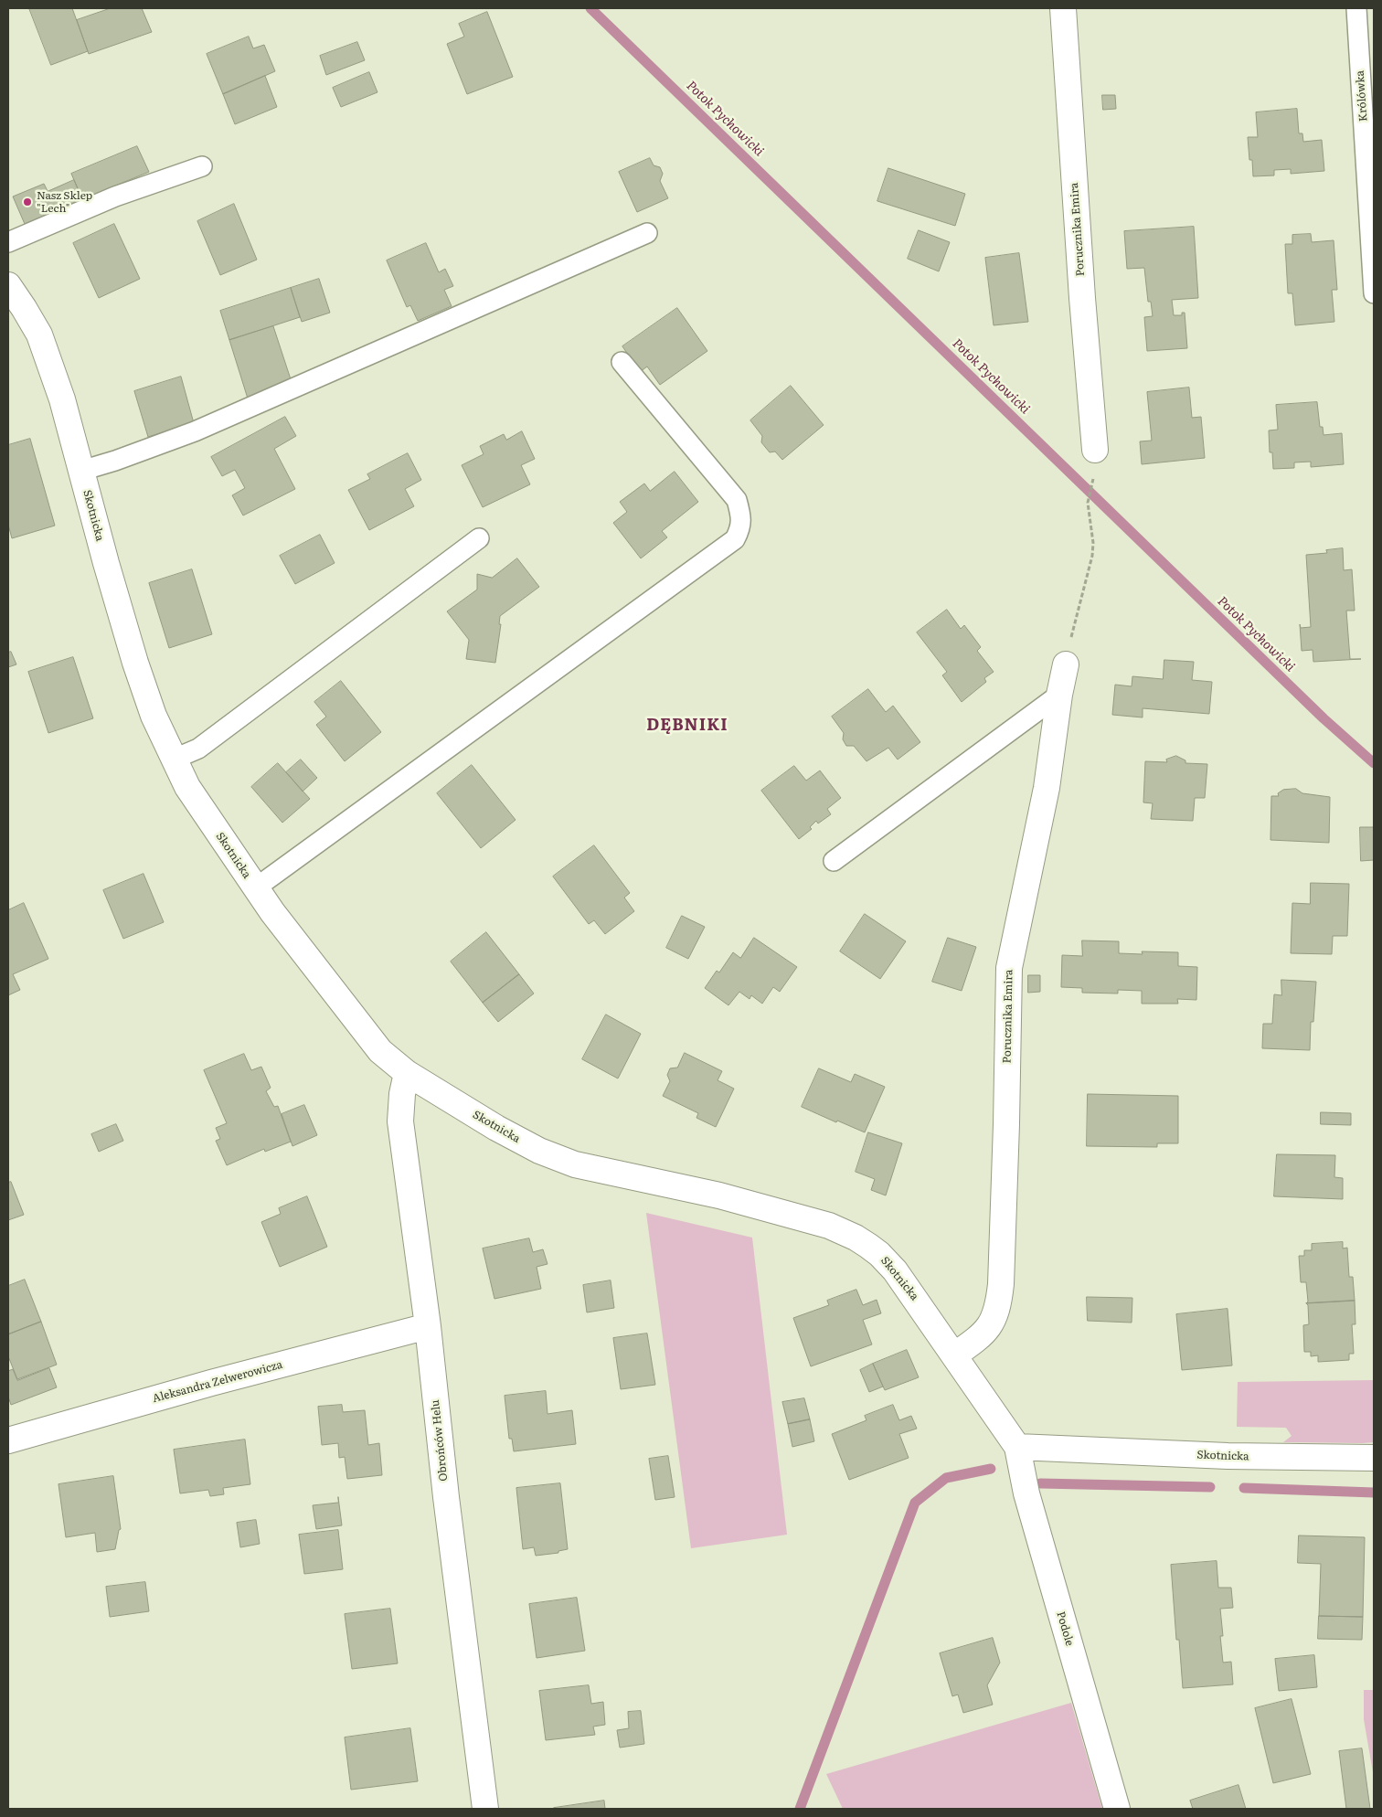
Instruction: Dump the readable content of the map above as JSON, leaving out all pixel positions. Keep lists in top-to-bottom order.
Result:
{
  "streets": {
    "street": [
      "Porucznika Emira",
      "Skotnicka",
      "Aleksandra Zelwerowicza",
      "Obrońców Helu",
      "Podole"
    ],
    "lane": ["Królówka"]
  },
  "crossings": [
    ["Porucznika Emira", "Skotnicka"],
    ["Skotnicka", "Obrońców Helu"],
    ["Skotnicka", "Podole"],
    ["Aleksandra Zelwerowicza", "Obrońców Helu"]
  ],
  "districts": ["DĘBNIKI"],
  "water": ["Potok Pychowicki"],
  "places": ["Nasz Sklep \"Lech\""]
}
